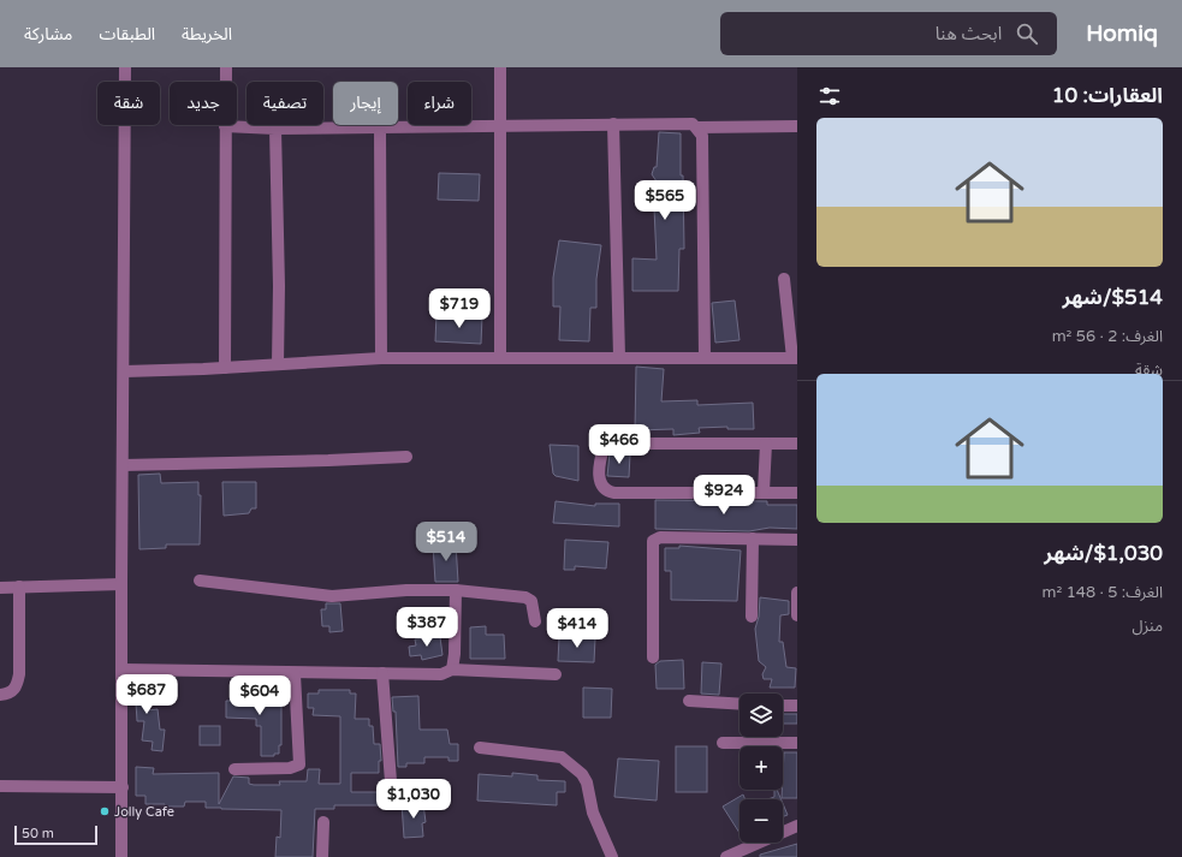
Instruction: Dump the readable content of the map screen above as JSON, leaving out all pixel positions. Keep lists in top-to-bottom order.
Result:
{
  "places": ["Jolly Cafe"],
  "scale_bar": "50 m",
  "page": {
    "header": "Homiq",
    "search": "ابحث هنا",
    "nav": ["الخريطة", "الطبقات", "مشاركة"],
    "heading": "العقارات: 10",
    "chip": [
      "شراء",
      "إيجار",
      "تصفية",
      "جديد",
      "شقة"
    ],
    "list": [
      {
        "name": "$514/شهر",
        "note": "الغرف: 2 · 56 m² · شقة"
      },
      {
        "name": "$1,030/شهر",
        "note": "الغرف: 5 · 148 m² · منزل"
      }
    ],
    "price": [
      "$565",
      "$719",
      "$466",
      "$924",
      "$514",
      "$387",
      "$414",
      "$687",
      "$604",
      "$1,030"
    ],
    "map_buttons": ["+", "−"],
    "scale": "50 m"
  }
}
